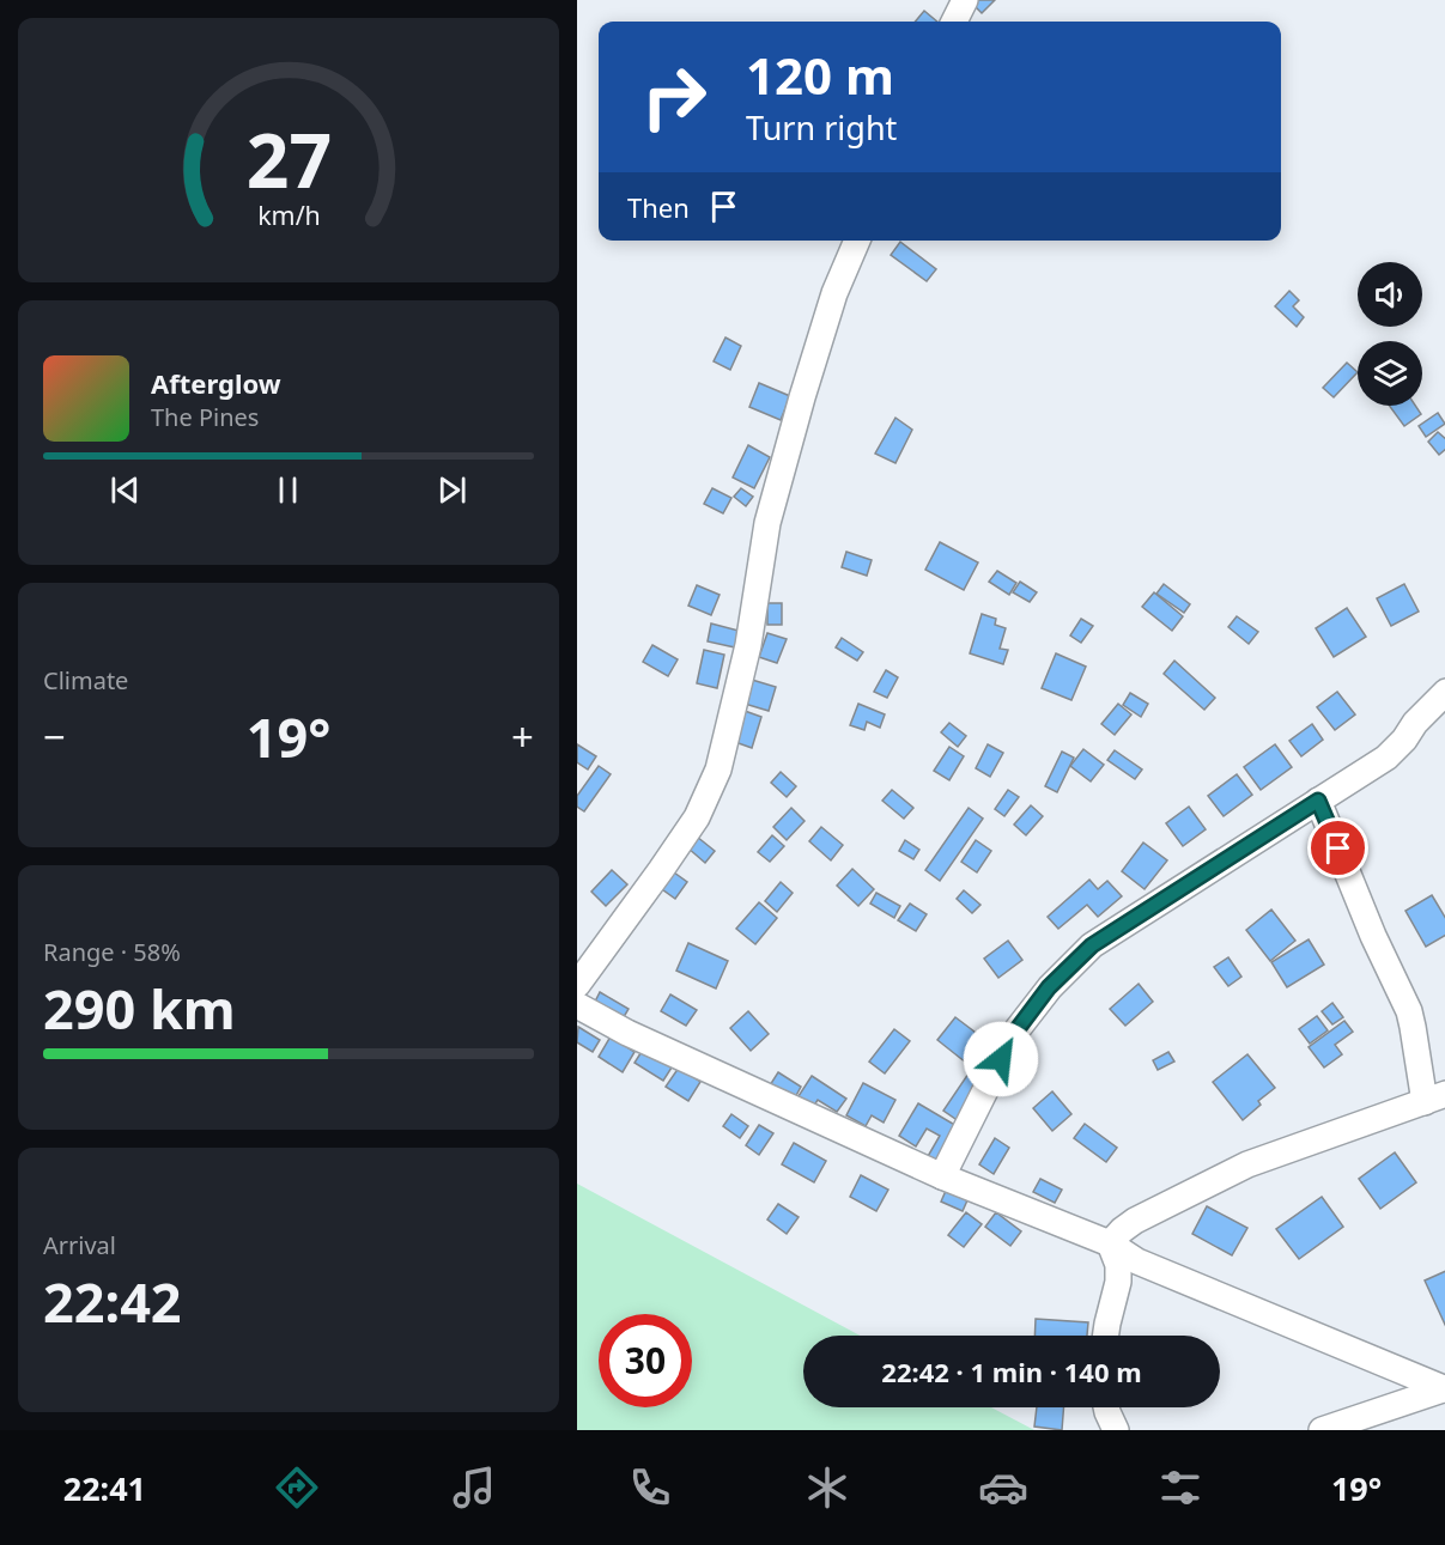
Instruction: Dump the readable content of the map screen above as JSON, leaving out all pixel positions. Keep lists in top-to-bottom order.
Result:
{
  "page": {
    "turn": ["120 m", "Turn right"],
    "then": "Then",
    "song": ["Afterglow", "The Pines"],
    "tile": [
      "Climate",
      ["Range · 58%", "290 km"],
      ["Arrival", "22:42"]
    ],
    "heat": ["−", "19°", "+"],
    "limit": "30",
    "trip": "22:42 · 1 min · 140 m",
    "tabs": ["22:41", "19°"],
    "gauge": ["27", "km/h"]
  }
}
